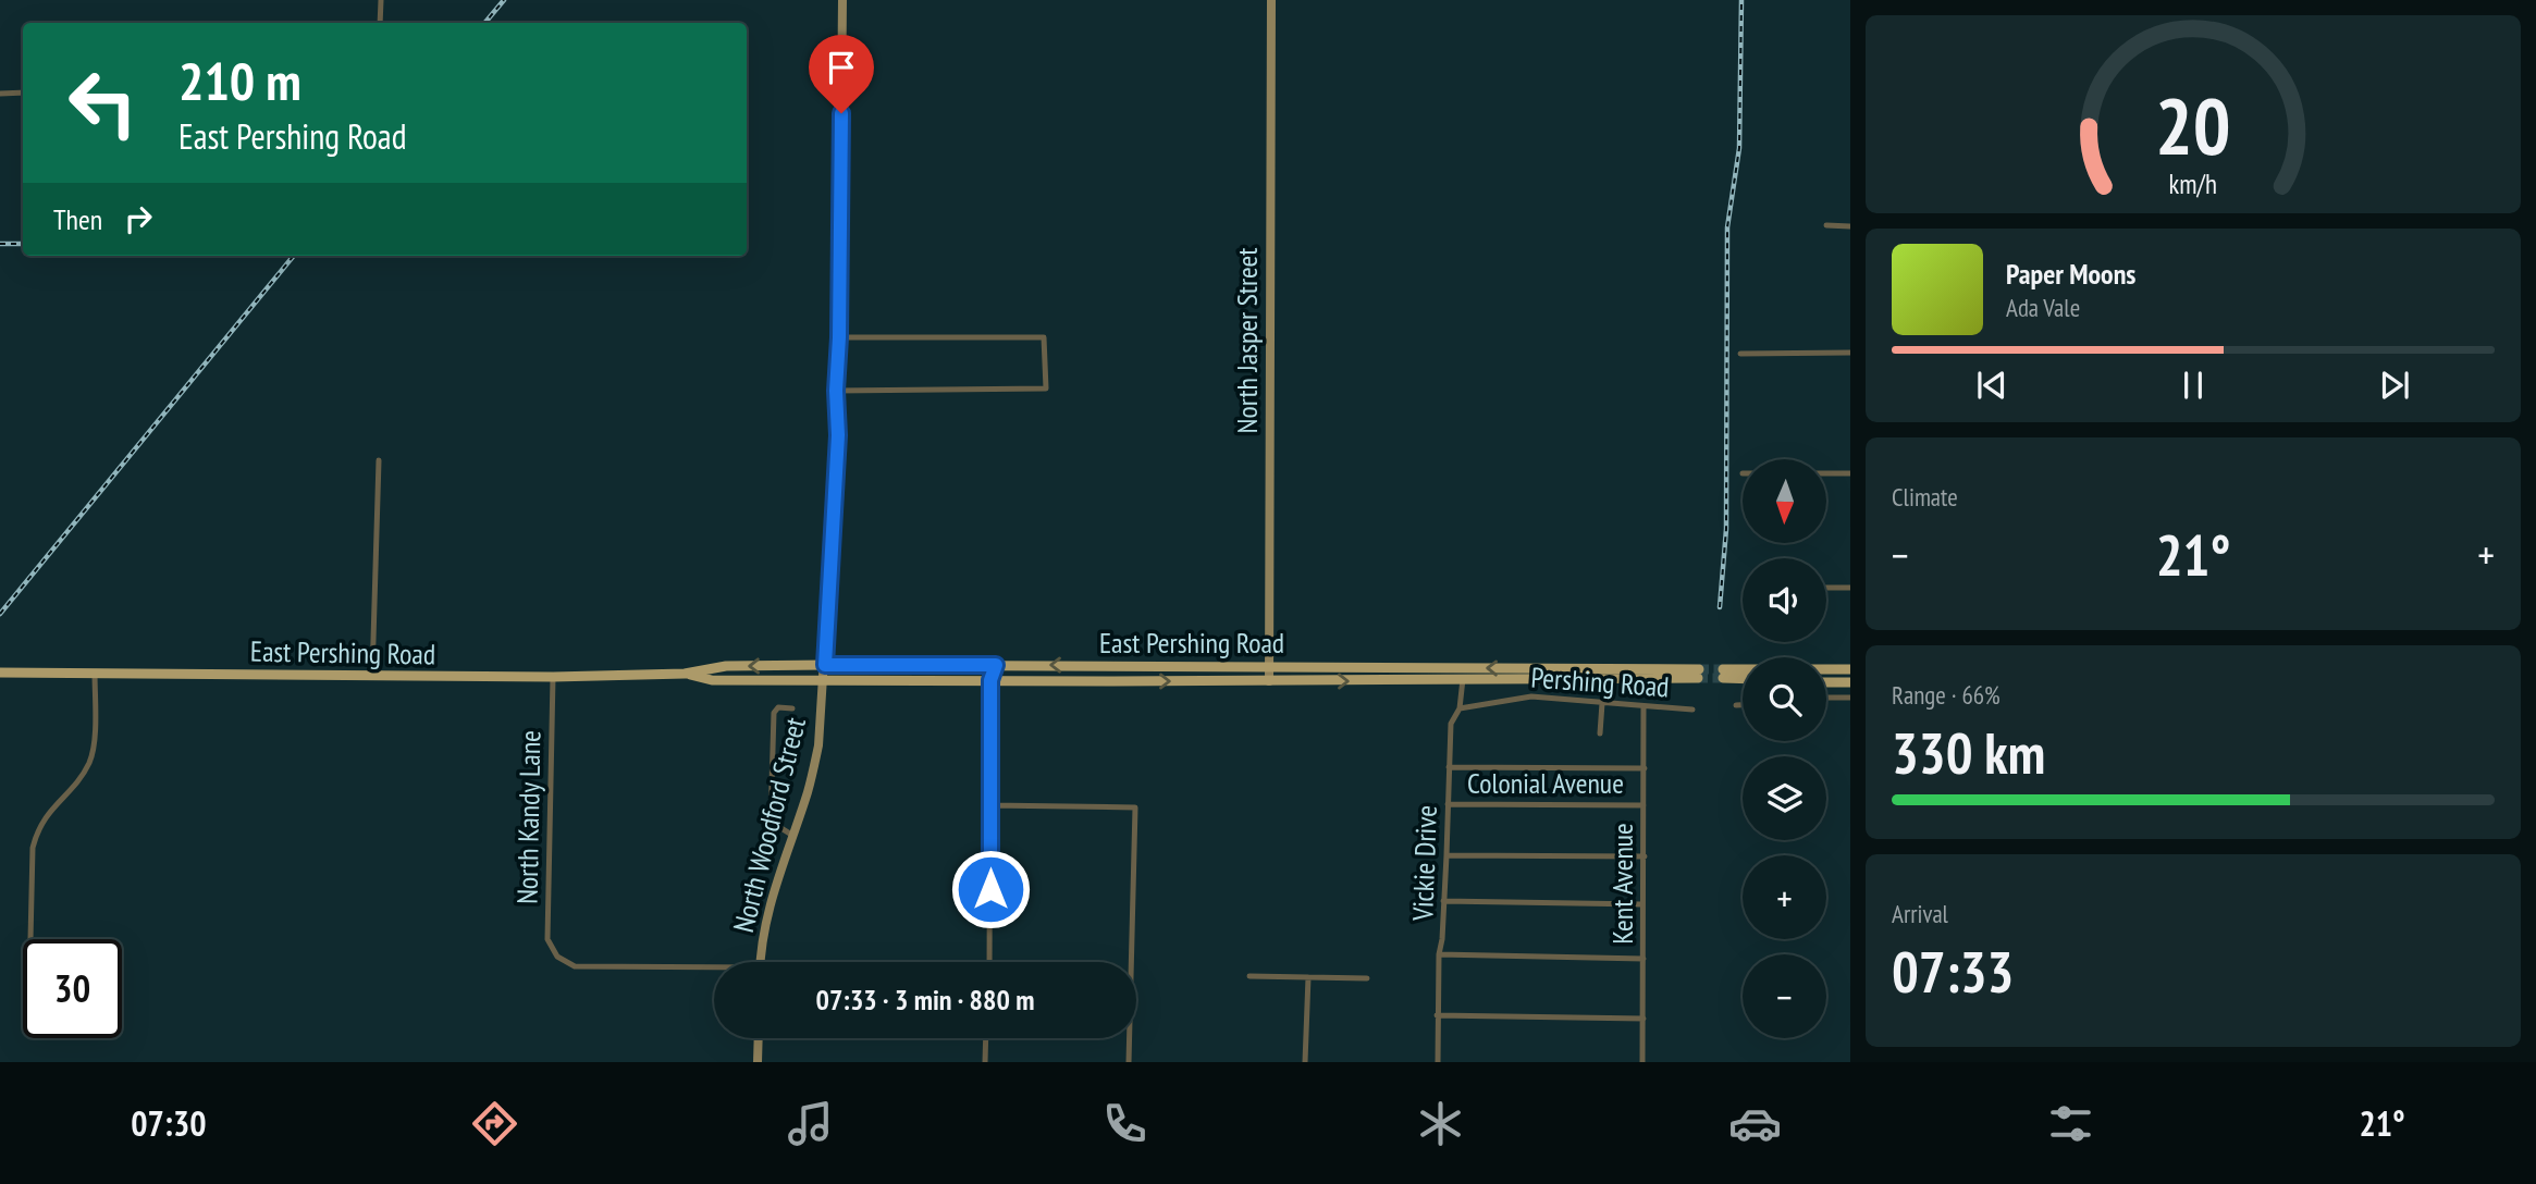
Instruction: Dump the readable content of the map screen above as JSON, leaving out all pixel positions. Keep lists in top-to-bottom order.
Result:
{
  "streets": {
    "main road": ["East Pershing Road"],
    "street": [
      "North Jasper Street",
      "Pershing Road",
      "Colonial Avenue",
      "North Kandy Lane",
      "North Woodford Street",
      "Vickie Drive",
      "Kent Avenue"
    ]
  },
  "crossings": [
    ["North Jasper Street", "East Pershing Road"],
    ["East Pershing Road", "North Kandy Lane"],
    ["East Pershing Road", "North Woodford Street"],
    ["East Pershing Road", "Vickie Drive"],
    ["Pershing Road", "Vickie Drive"],
    ["Pershing Road", "Kent Avenue"],
    ["Colonial Avenue", "Vickie Drive"],
    ["Colonial Avenue", "Kent Avenue"]
  ],
  "north": "bottom",
  "page": {
    "turn": ["210 m", "East Pershing Road"],
    "then": "Then",
    "song": ["Paper Moons", "Ada Vale"],
    "tile": [
      "Climate",
      ["Range · 66%", "330 km"],
      ["Arrival", "07:33"]
    ],
    "map_buttons": ["+", "−"],
    "heat": ["−", "21°", "+"],
    "limit": "30",
    "trip": "07:33 · 3 min · 880 m",
    "tabs": ["07:30", "21°"],
    "gauge": ["20", "km/h"]
  }
}
